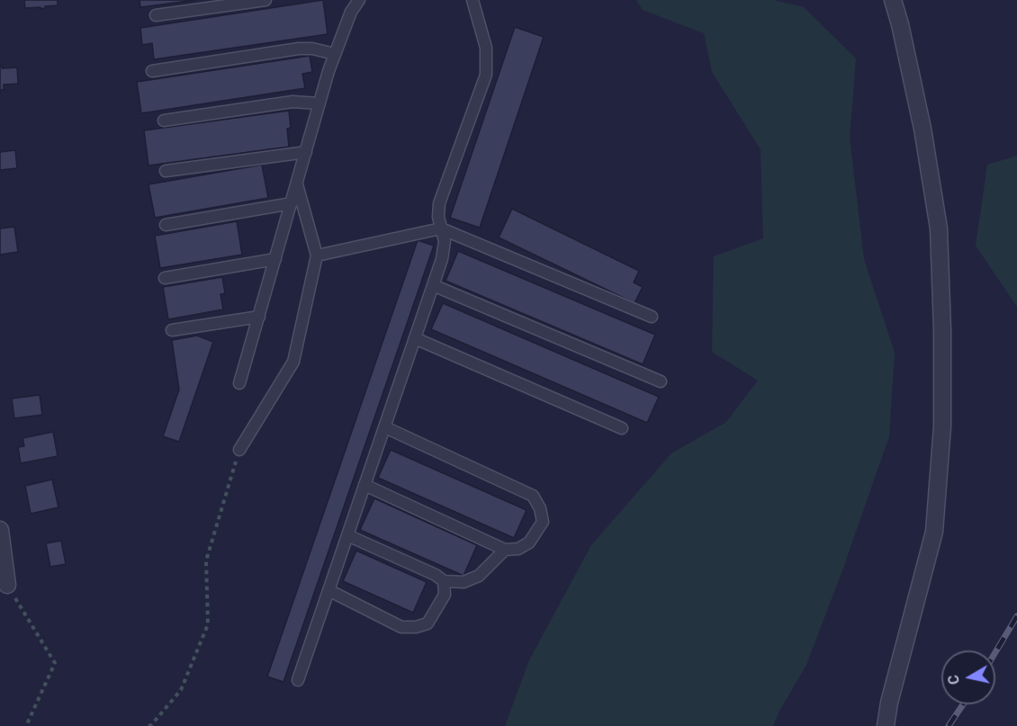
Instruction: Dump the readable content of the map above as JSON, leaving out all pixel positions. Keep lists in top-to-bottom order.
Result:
{
  "north": "left"
}
